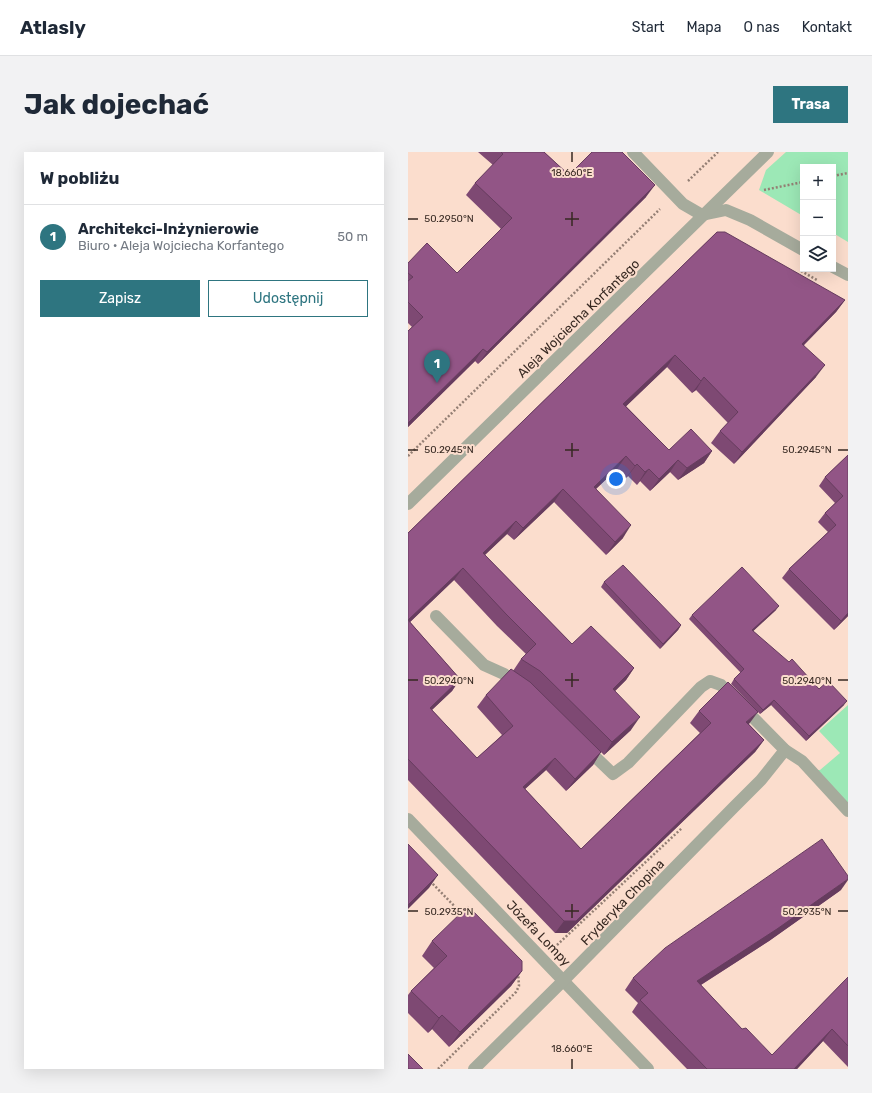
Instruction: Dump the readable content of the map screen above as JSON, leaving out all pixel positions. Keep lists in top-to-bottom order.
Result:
{
  "streets": {
    "street": ["Aleja Wojciecha Korfantego", "Fryderyka Chopina", "Józefa Lompy"]
  },
  "crossings": [
    ["Fryderyka Chopina", "Józefa Lompy"]
  ],
  "page": {
    "header": "Atlasly",
    "nav": [
      "Start",
      "Mapa",
      "O nas",
      "Kontakt"
    ],
    "buttons": [
      "Trasa",
      ["Zapisz", "Udostępnij"]
    ],
    "title": "Jak dojechać",
    "heading": "W pobliżu",
    "map_buttons": ["+", "−"],
    "list": [
      {
        "mark": "1",
        "name": "Architekci-Inżynierowie",
        "note": "Biuro · Aleja Wojciecha Korfantego",
        "value": "50 m"
      }
    ],
    "pins": "1"
  },
  "coordinates": [
    "18.660°E",
    "50.2950°N",
    "50.2945°N",
    "50.2940°N",
    "50.2935°N"
  ]
}
